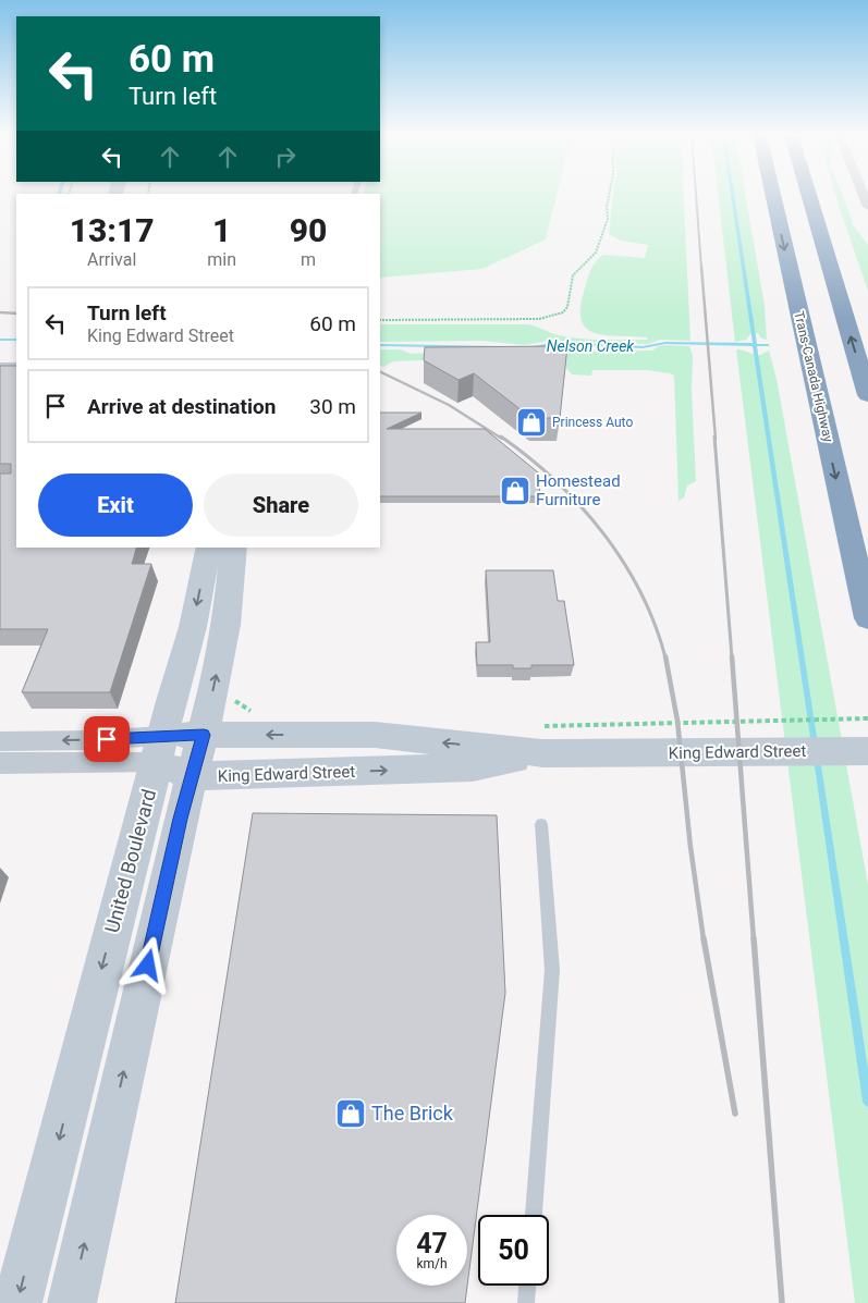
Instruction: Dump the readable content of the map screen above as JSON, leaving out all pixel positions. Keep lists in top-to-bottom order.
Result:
{
  "streets": {
    "highway": ["Trans-Canada Highway"],
    "main road": ["King Edward Street", "United Boulevard"]
  },
  "crossings": [
    ["King Edward Street", "United Boulevard"]
  ],
  "water": ["Nelson Creek"],
  "places": {
    "shop": ["Princess Auto", "Homestead Furniture", "The Brick"]
  },
  "page": {
    "turn": ["60 m", "Turn left"],
    "eta": [
      "13:17",
      "Arrival",
      "1",
      "min",
      "90",
      "m"
    ],
    "list": [
      {
        "name": "Turn left",
        "note": "King Edward Street",
        "value": "60 m"
      },
      {
        "name": "Arrive at destination",
        "value": "30 m"
      }
    ],
    "buttons": ["Exit", "Share"],
    "speed": "47 km/h",
    "limit": "50"
  }
}
